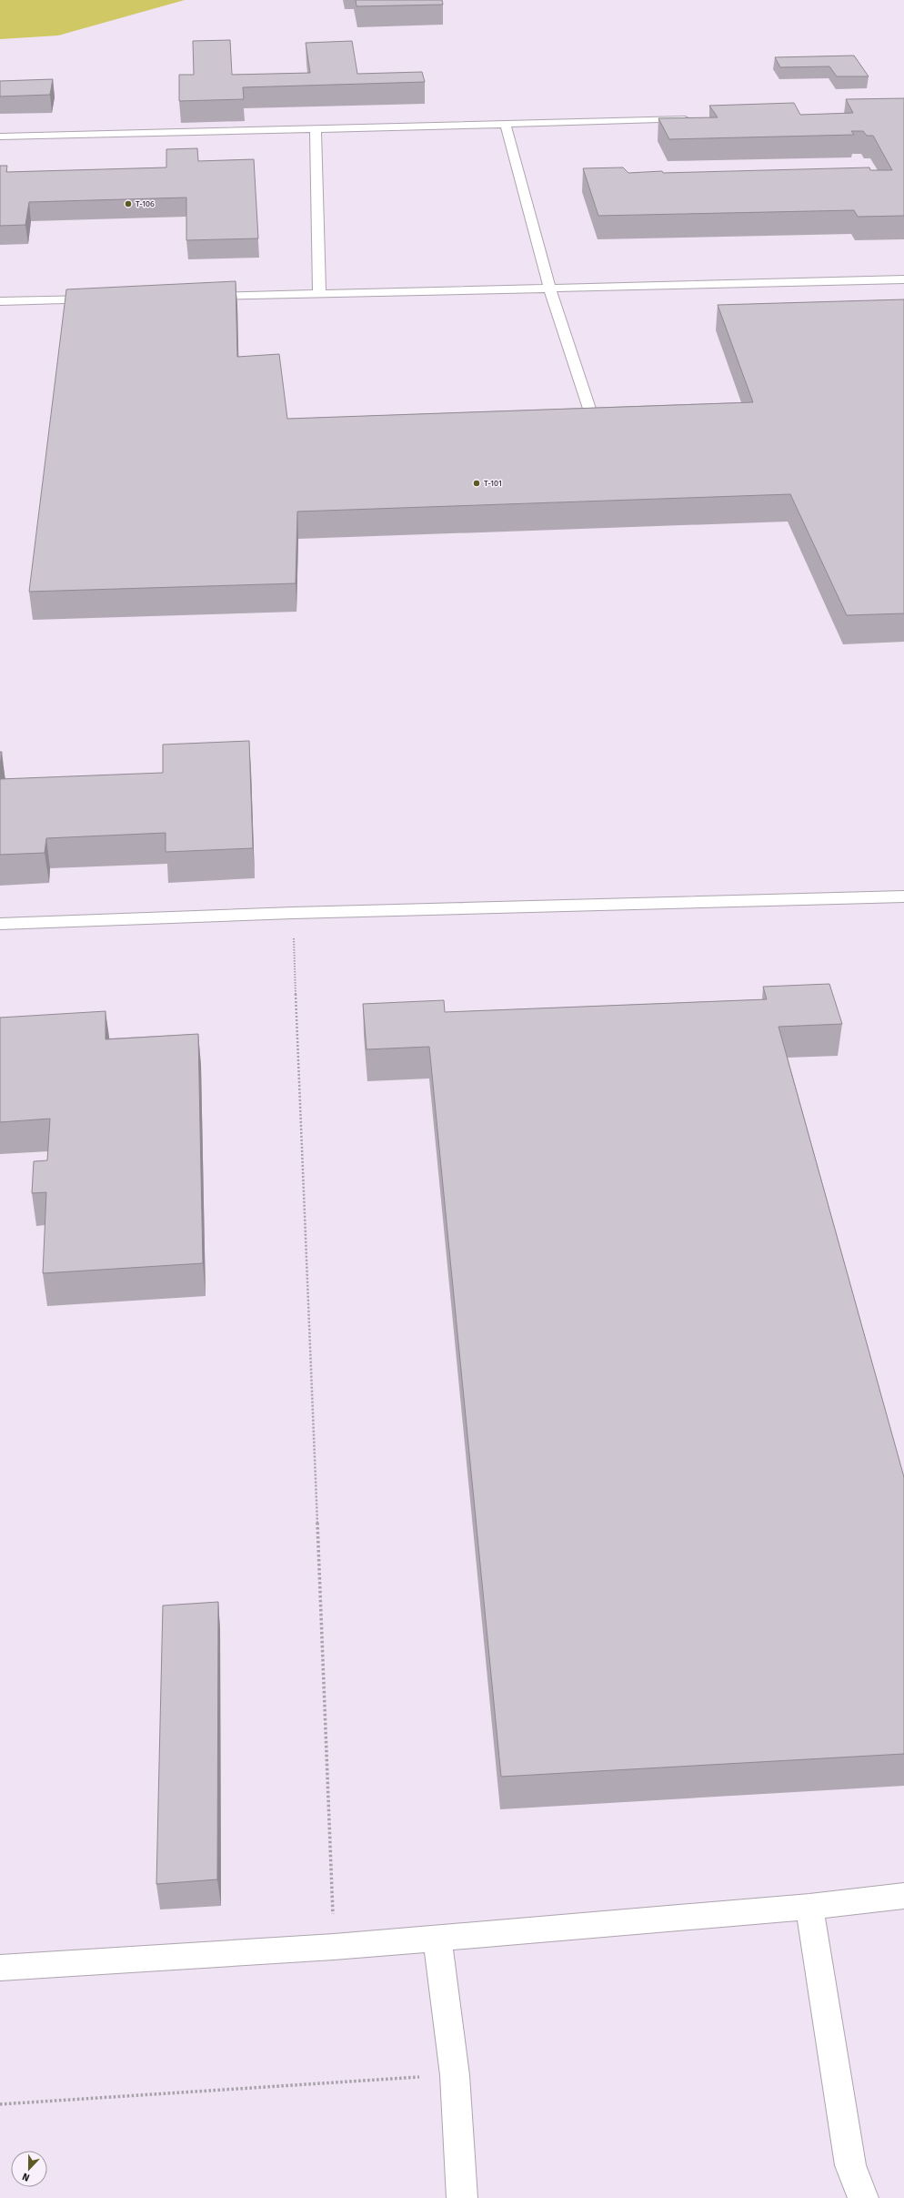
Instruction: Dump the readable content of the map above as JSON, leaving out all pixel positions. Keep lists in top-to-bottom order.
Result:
{
  "places": ["Т-106", "Т-101"],
  "north": "bottom"
}
